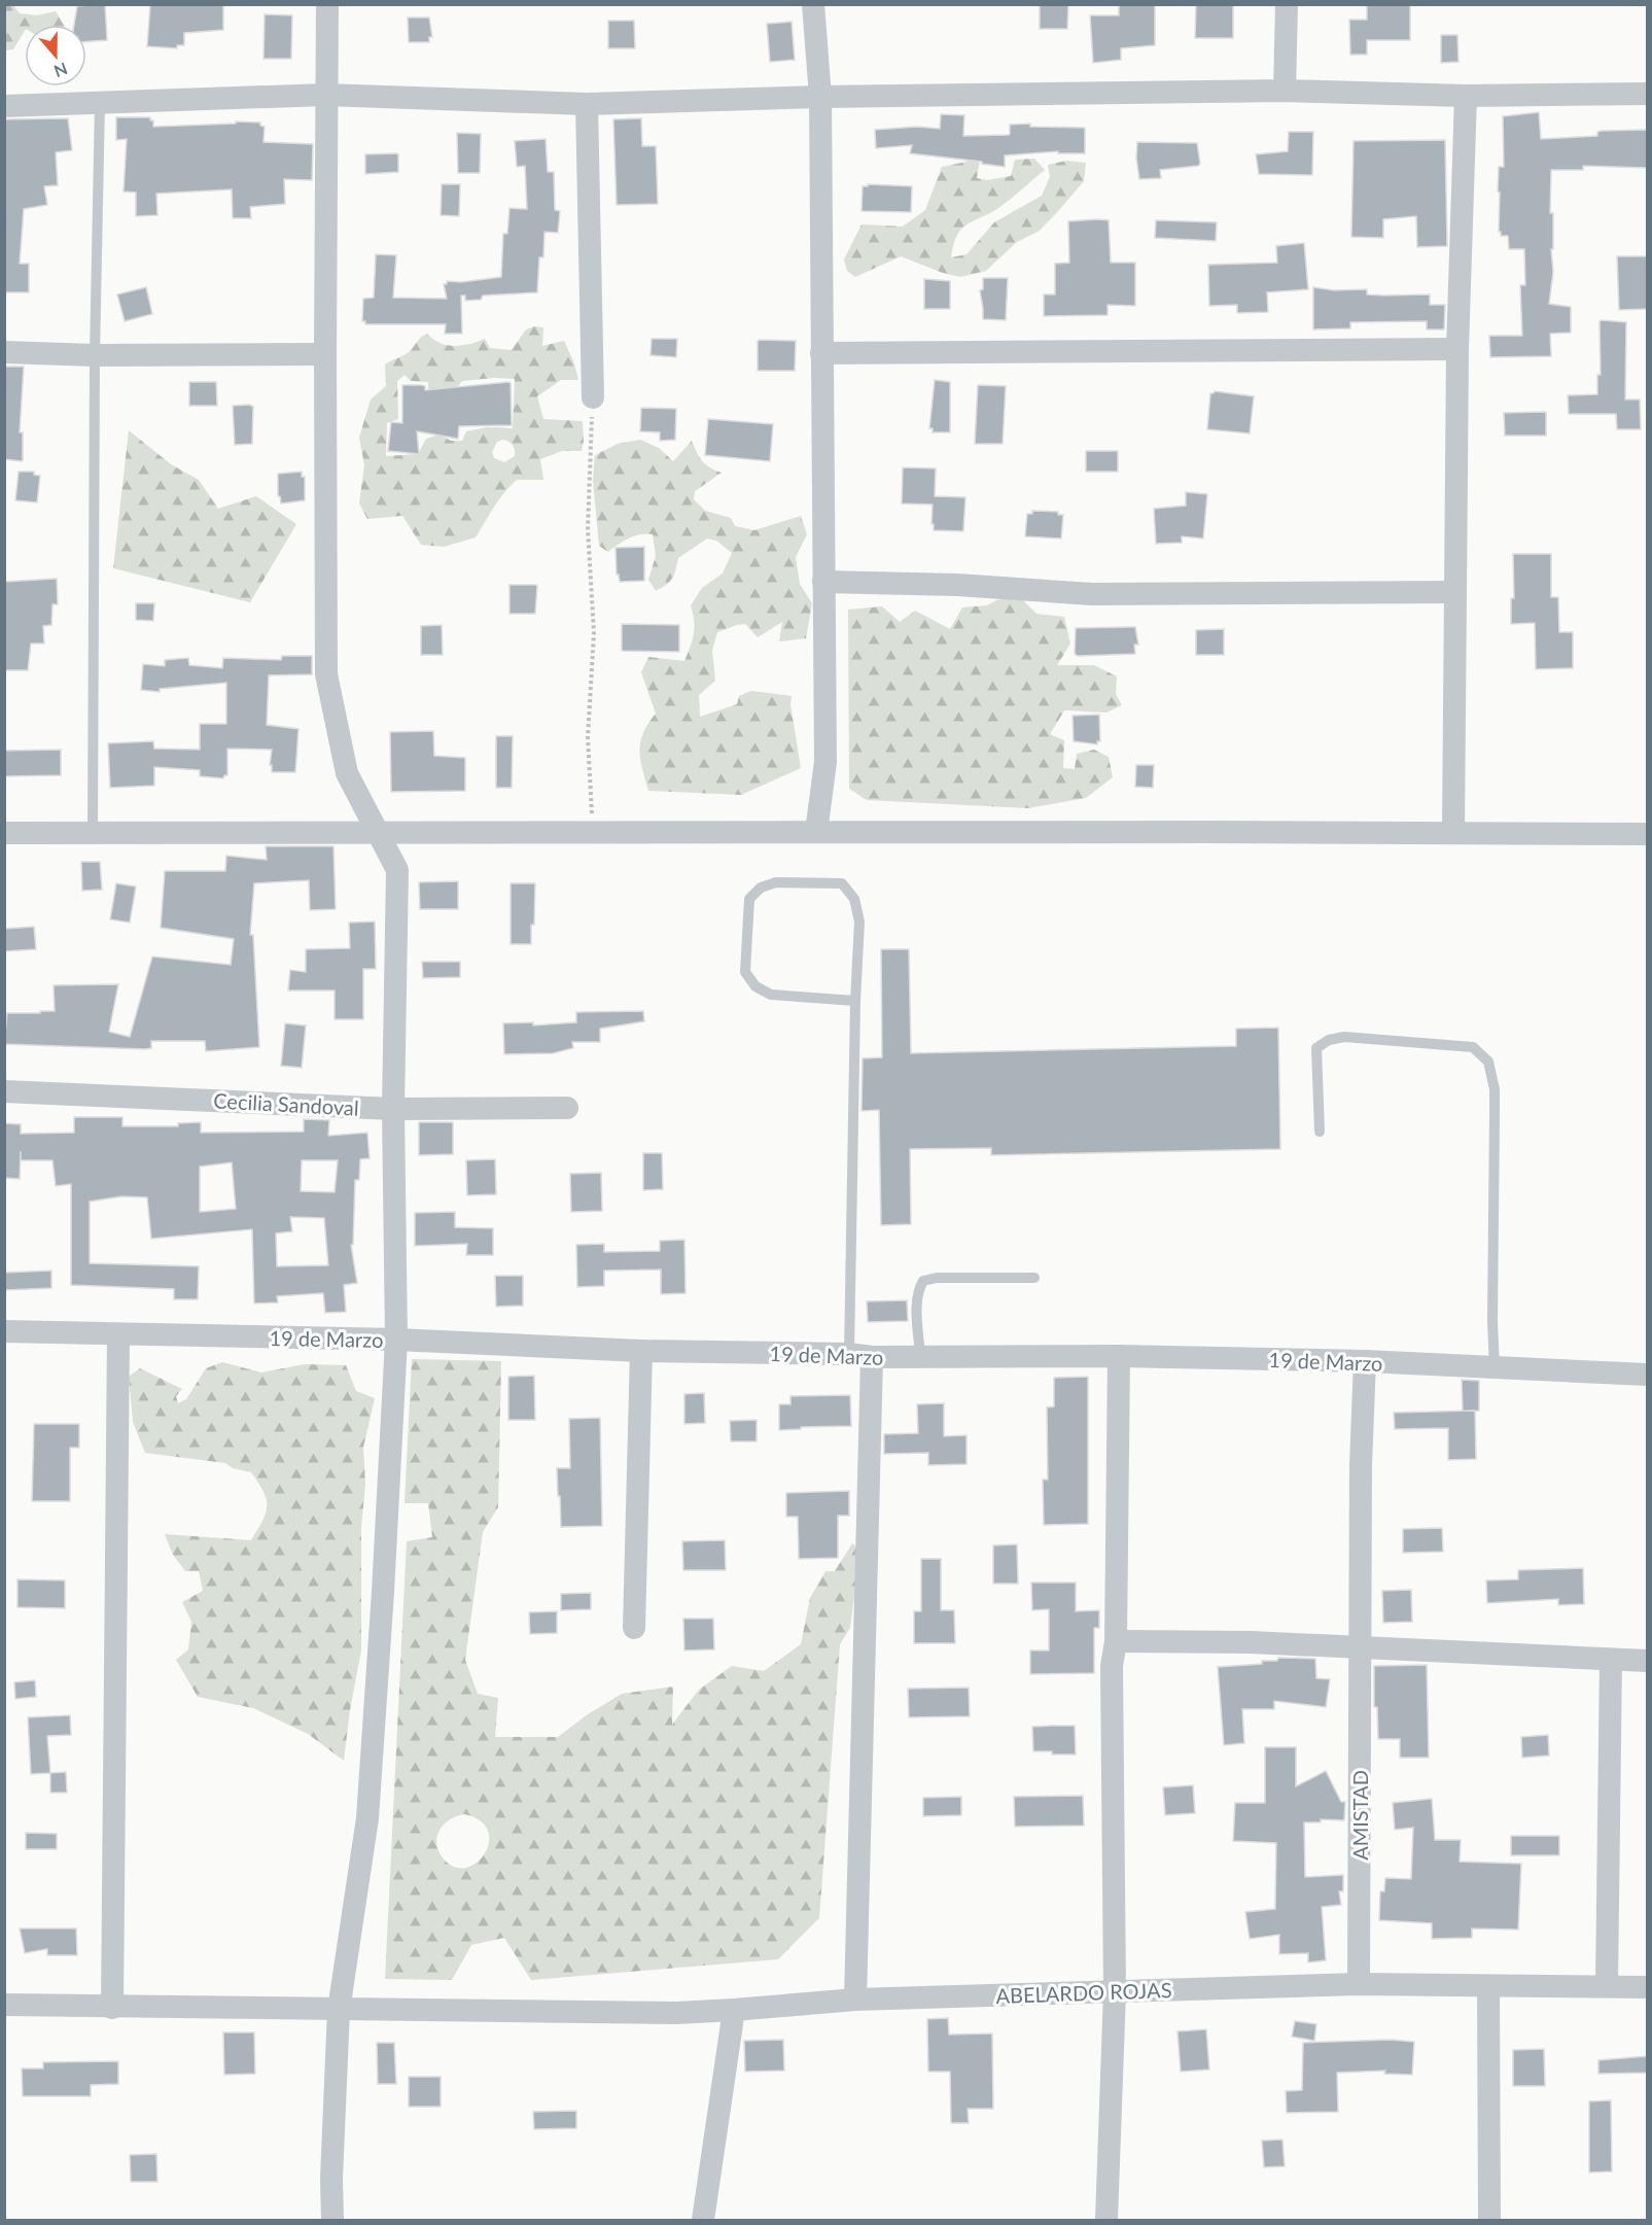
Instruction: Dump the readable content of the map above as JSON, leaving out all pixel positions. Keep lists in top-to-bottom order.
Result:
{
  "streets": {
    "street": [
      "Cecilia Sandoval",
      "19 de Marzo",
      "AMISTAD",
      "ABELARDO ROJAS"
    ]
  },
  "crossings": [
    ["19 de Marzo", "AMISTAD"],
    ["AMISTAD", "ABELARDO ROJAS"]
  ],
  "north": "bottom"
}
